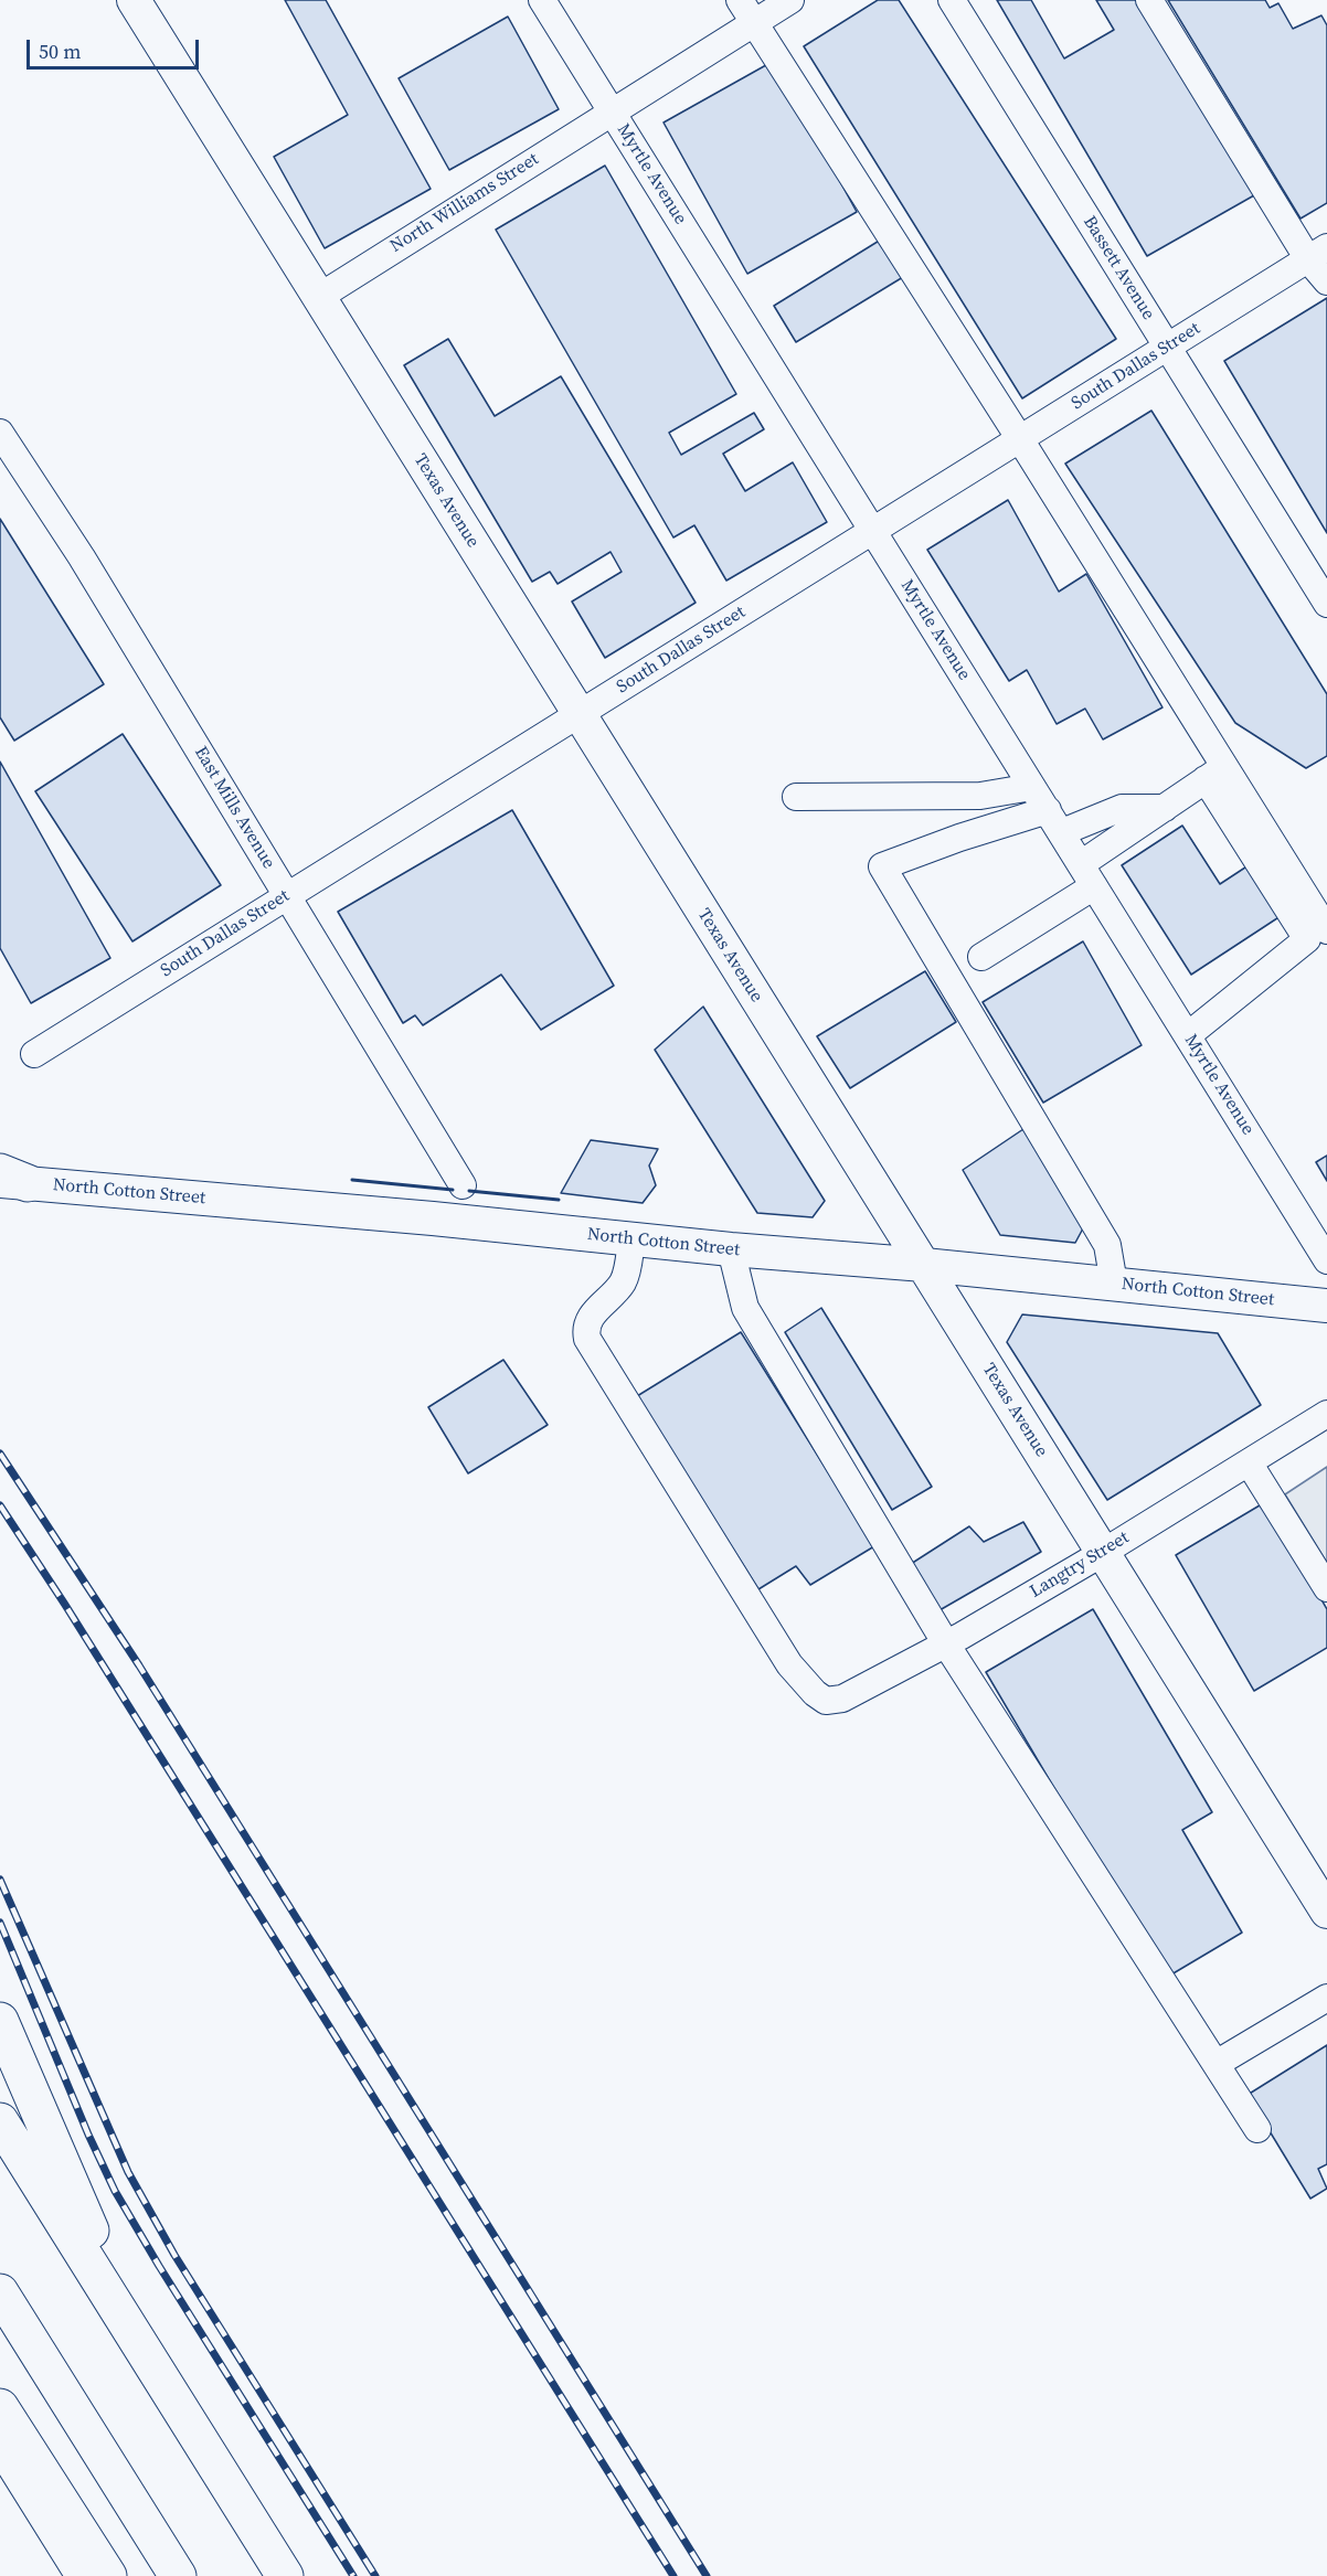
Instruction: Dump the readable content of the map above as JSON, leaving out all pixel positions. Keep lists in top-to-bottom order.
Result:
{
  "streets": {
    "main road": ["Texas Avenue", "North Cotton Street"],
    "street": [
      "Myrtle Avenue",
      "North Williams Street",
      "Bassett Avenue",
      "South Dallas Street",
      "East Mills Avenue",
      "Langtry Street"
    ]
  },
  "crossings": [
    ["Myrtle Avenue", "North Williams Street"],
    ["Myrtle Avenue", "South Dallas Street"],
    ["North Williams Street", "Texas Avenue"],
    ["Bassett Avenue", "South Dallas Street"],
    ["South Dallas Street", "Texas Avenue"],
    ["South Dallas Street", "East Mills Avenue"],
    ["Texas Avenue", "North Cotton Street"],
    ["Texas Avenue", "Langtry Street"],
    ["North Cotton Street", "Langtry Street"]
  ],
  "scale_bar": "50 m"
}
